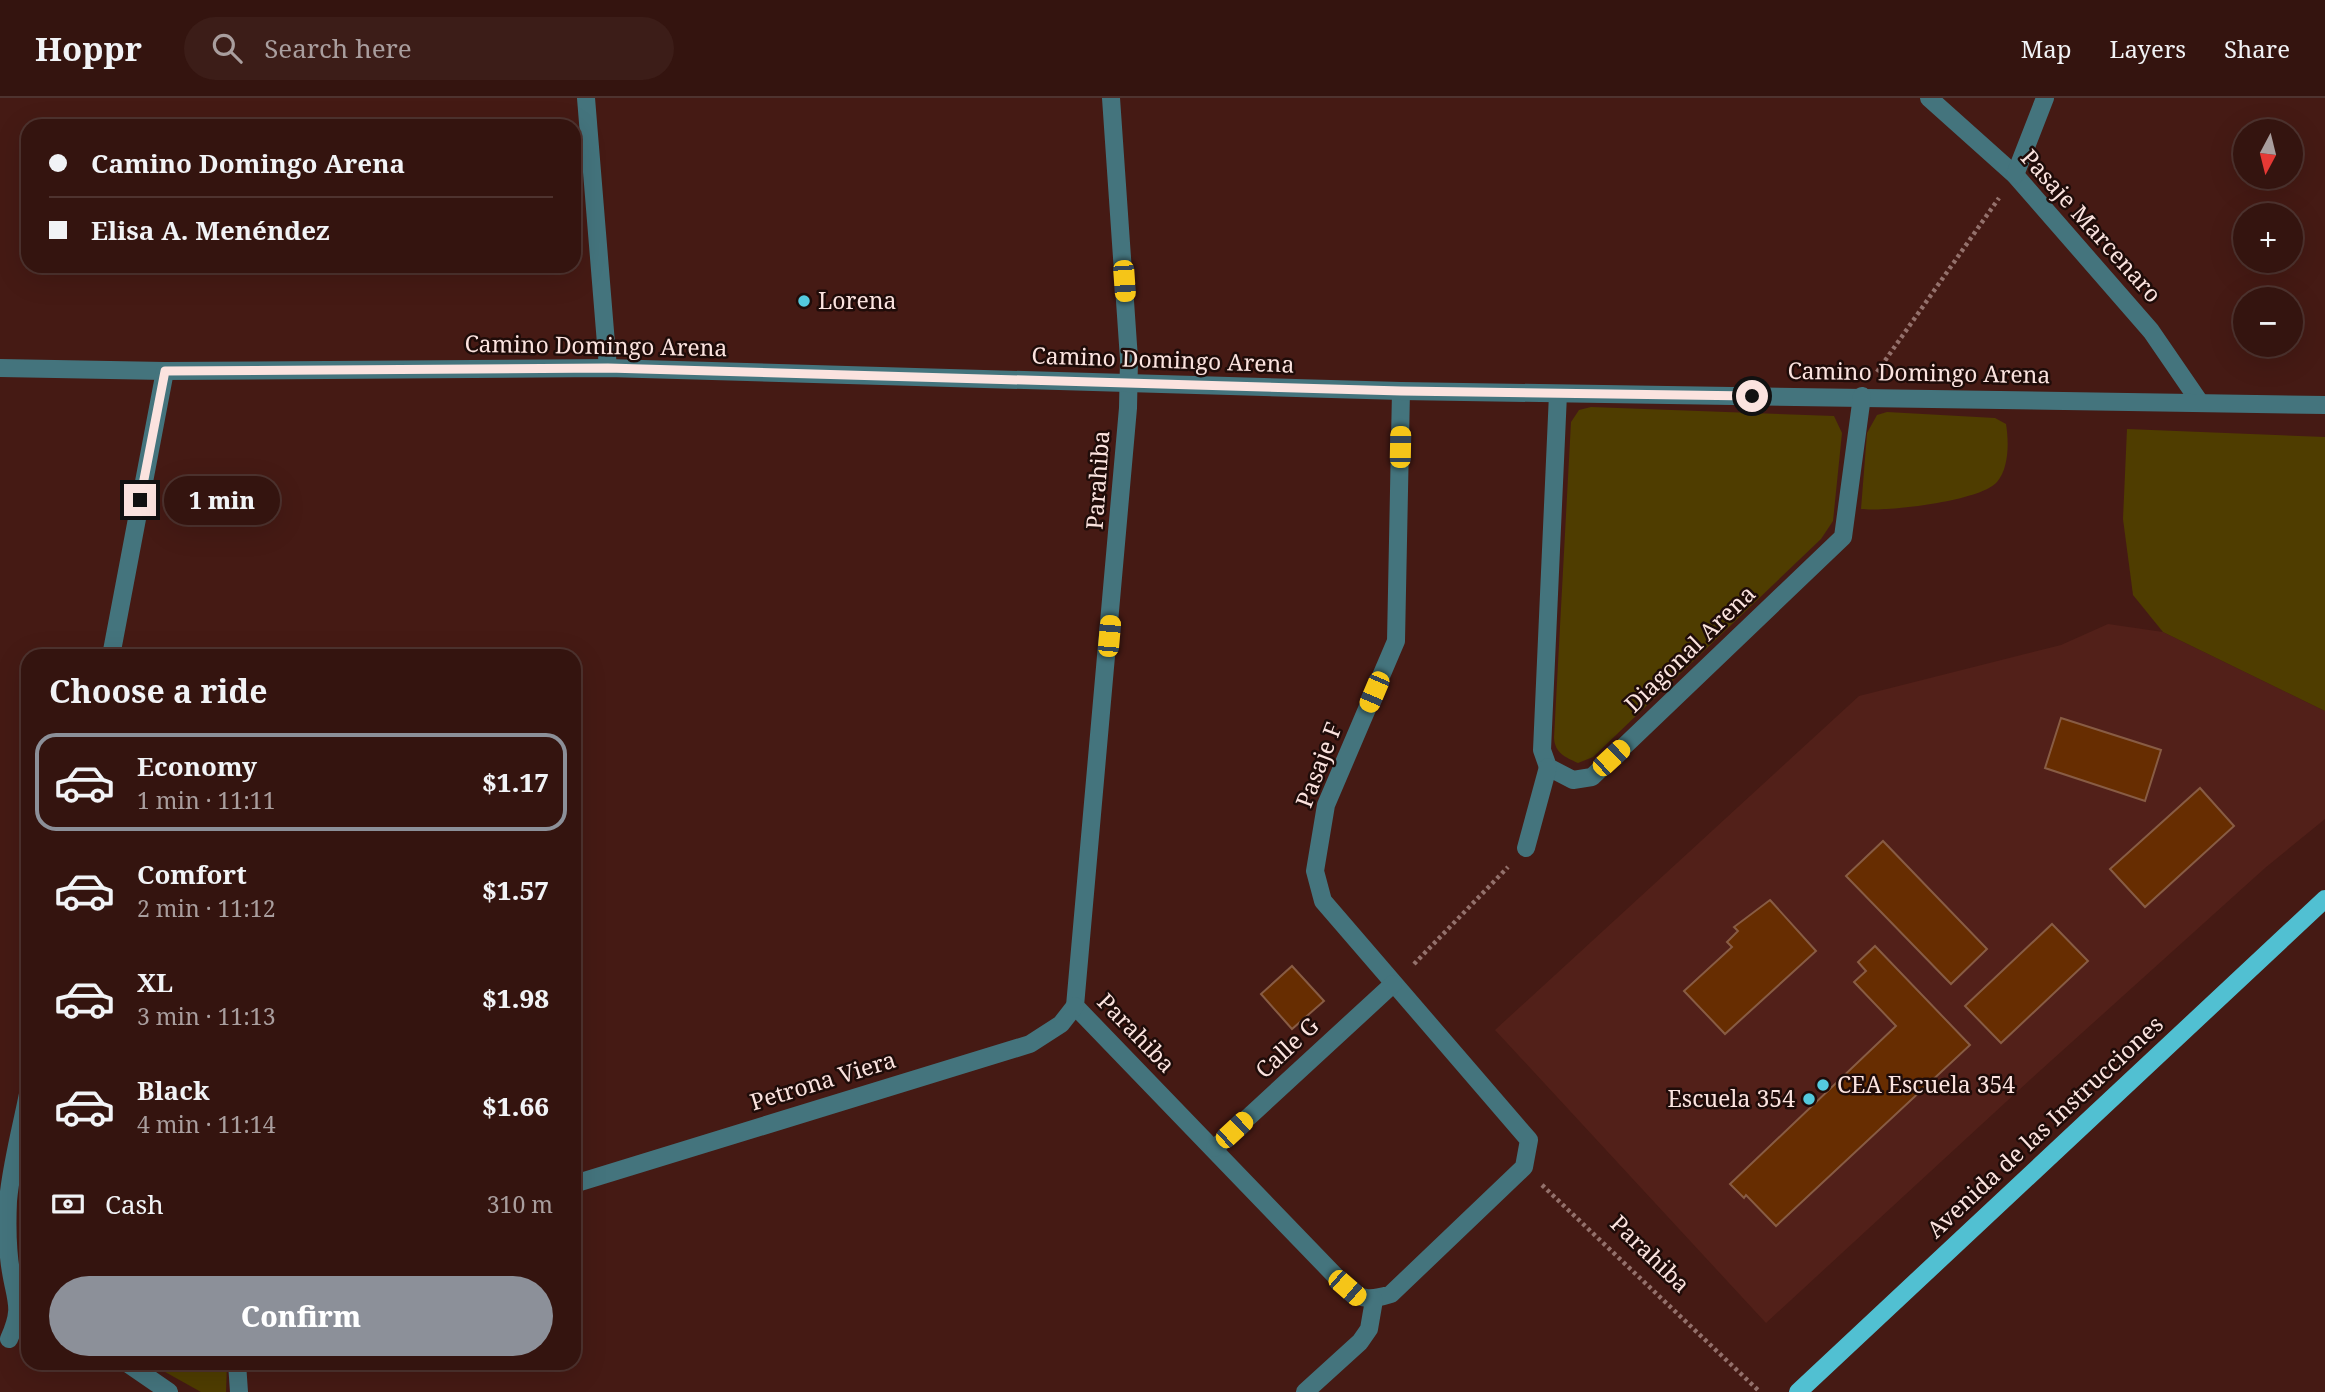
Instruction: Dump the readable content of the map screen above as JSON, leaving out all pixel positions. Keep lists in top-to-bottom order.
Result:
{
  "streets": {
    "main road": ["Avenida de las Instrucciones"],
    "street": [
      "Pasaje Marcenaro",
      "Camino Domingo Arena",
      "Parahiba",
      "Diagonal Arena",
      "Pasaje F",
      "Calle G",
      "Petrona Viera"
    ]
  },
  "crossings": [
    ["Pasaje Marcenaro", "Camino Domingo Arena"],
    ["Camino Domingo Arena", "Parahiba"],
    ["Camino Domingo Arena", "Diagonal Arena"],
    ["Camino Domingo Arena", "Pasaje F"],
    ["Parahiba", "Pasaje F"],
    ["Parahiba", "Calle G"],
    ["Parahiba", "Petrona Viera"],
    ["Pasaje F", "Calle G"]
  ],
  "places": ["Lorena", "CEA Escuela 354", "Escuela 354"],
  "north": "bottom",
  "page": {
    "header": "Hoppr",
    "search": "Search here",
    "nav": ["Map", "Layers", "Share"],
    "map_buttons": ["+", "−"],
    "banner": ["Camino Domingo Arena", "Elisa A. Menéndez"],
    "bubble": "1 min",
    "heading": "Choose a ride",
    "list": [
      {
        "name": "Economy",
        "note": "1 min · 11:11",
        "value": "$1.17"
      },
      {
        "name": "Comfort",
        "note": "2 min · 11:12",
        "value": "$1.57"
      },
      {
        "name": "XL",
        "note": "3 min · 11:13",
        "value": "$1.98"
      },
      {
        "name": "Black",
        "note": "4 min · 11:14",
        "value": "$1.66"
      }
    ],
    "pay": ["Cash", "310 m"],
    "buttons": "Confirm"
  }
}
